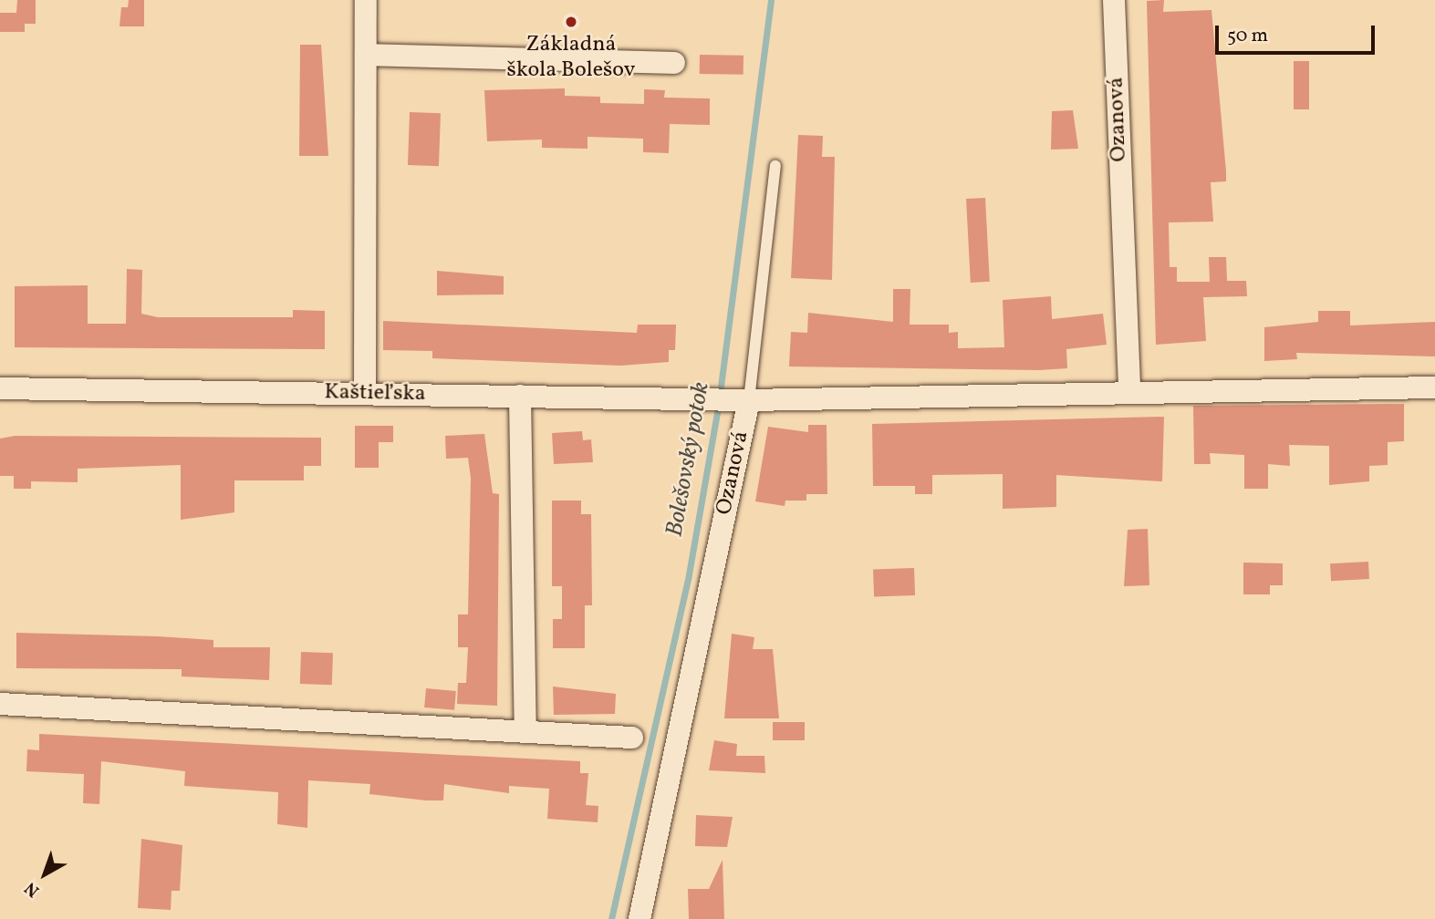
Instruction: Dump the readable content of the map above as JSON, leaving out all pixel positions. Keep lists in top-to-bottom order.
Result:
{
  "streets": {
    "street": ["Ozanová", "Kaštieľska"]
  },
  "crossings": [
    ["Ozanová", "Kaštieľska"]
  ],
  "water": ["Bolešovský potok"],
  "places": ["Základná škola Bolešov"],
  "scale_bar": "50 m",
  "north": "bottom left"
}
